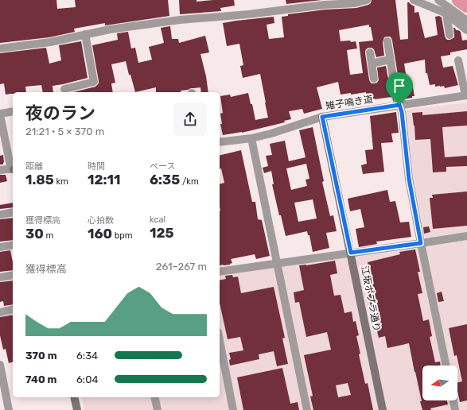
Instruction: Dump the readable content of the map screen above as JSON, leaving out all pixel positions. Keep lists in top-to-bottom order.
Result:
{
  "streets": {
    "street": ["雉子鳴き道", "江坂ポプラ通り"]
  },
  "crossings": [
    ["雉子鳴き道", "江坂ポプラ通り"]
  ],
  "north": "left",
  "page": {
    "heading": ["夜のラン", "21:21 · 5 × 370 m"],
    "stats": [
      ["距離", "1.85 km"],
      ["時間", "12:11"],
      ["ペース", "6:35 /km"],
      ["獲得標高", "30 m"],
      ["心拍数", "160 bpm"],
      ["kcal", "125"]
    ],
    "chart": ["獲得標高", "261–267 m"],
    "list": [
      {
        "name": "370 m",
        "note": "6:34"
      },
      {
        "name": "740 m",
        "note": "6:04"
      }
    ]
  }
}
